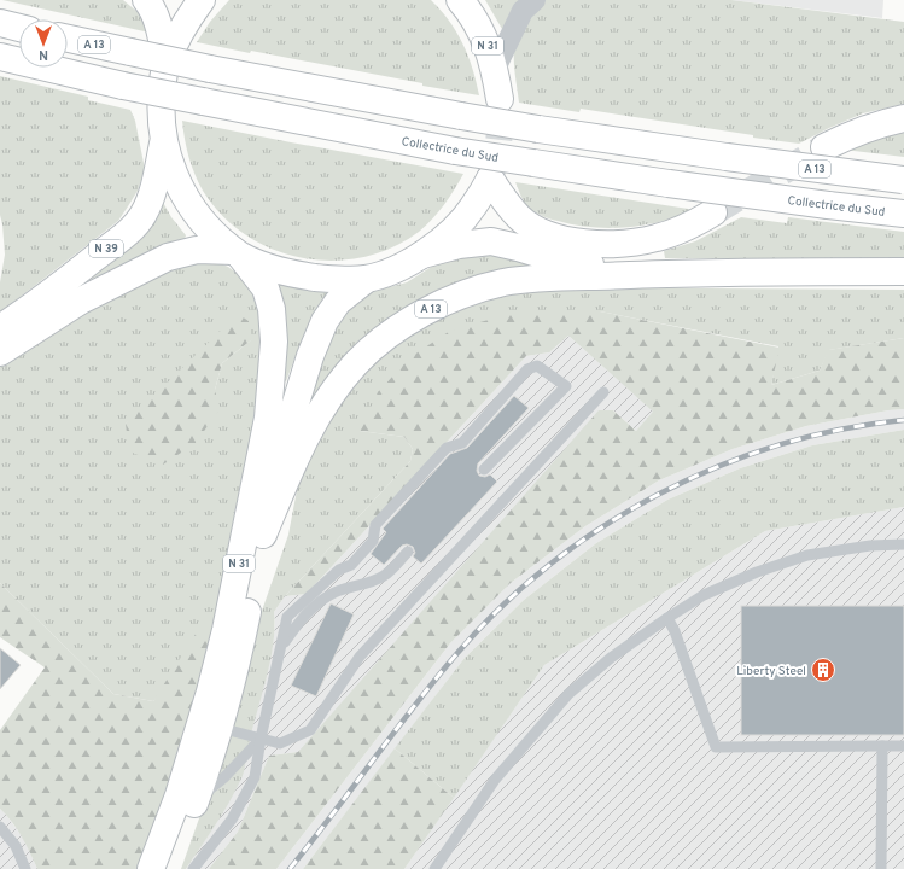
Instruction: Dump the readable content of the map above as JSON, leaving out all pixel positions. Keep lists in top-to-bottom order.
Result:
{
  "streets": {
    "main road": [
      "A 13",
      "N 31",
      "Collectrice du Sud",
      "N 39"
    ]
  },
  "crossings": [
    ["A 13", "N 31"],
    ["N 31", "N 39"]
  ],
  "places": {
    "building": ["Liberty Steel"]
  },
  "north": "bottom"
}
